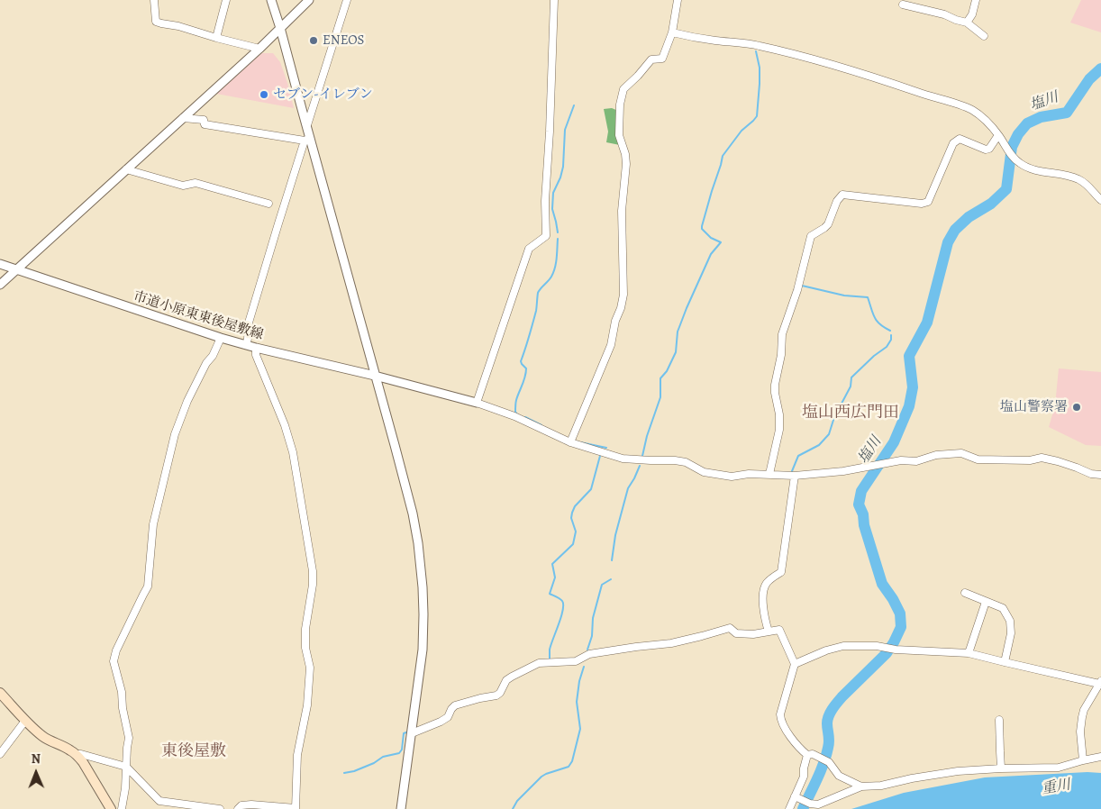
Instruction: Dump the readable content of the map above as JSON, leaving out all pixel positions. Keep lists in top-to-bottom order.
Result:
{
  "streets": {
    "street": ["市道小原東東後屋敷線"]
  },
  "districts": ["塩山西広門田", "東後屋敷"],
  "water": ["塩川", "重川"],
  "places": ["ENEOS", "セブン-イレブン", "塩山警察署"],
  "north": "top"
}
